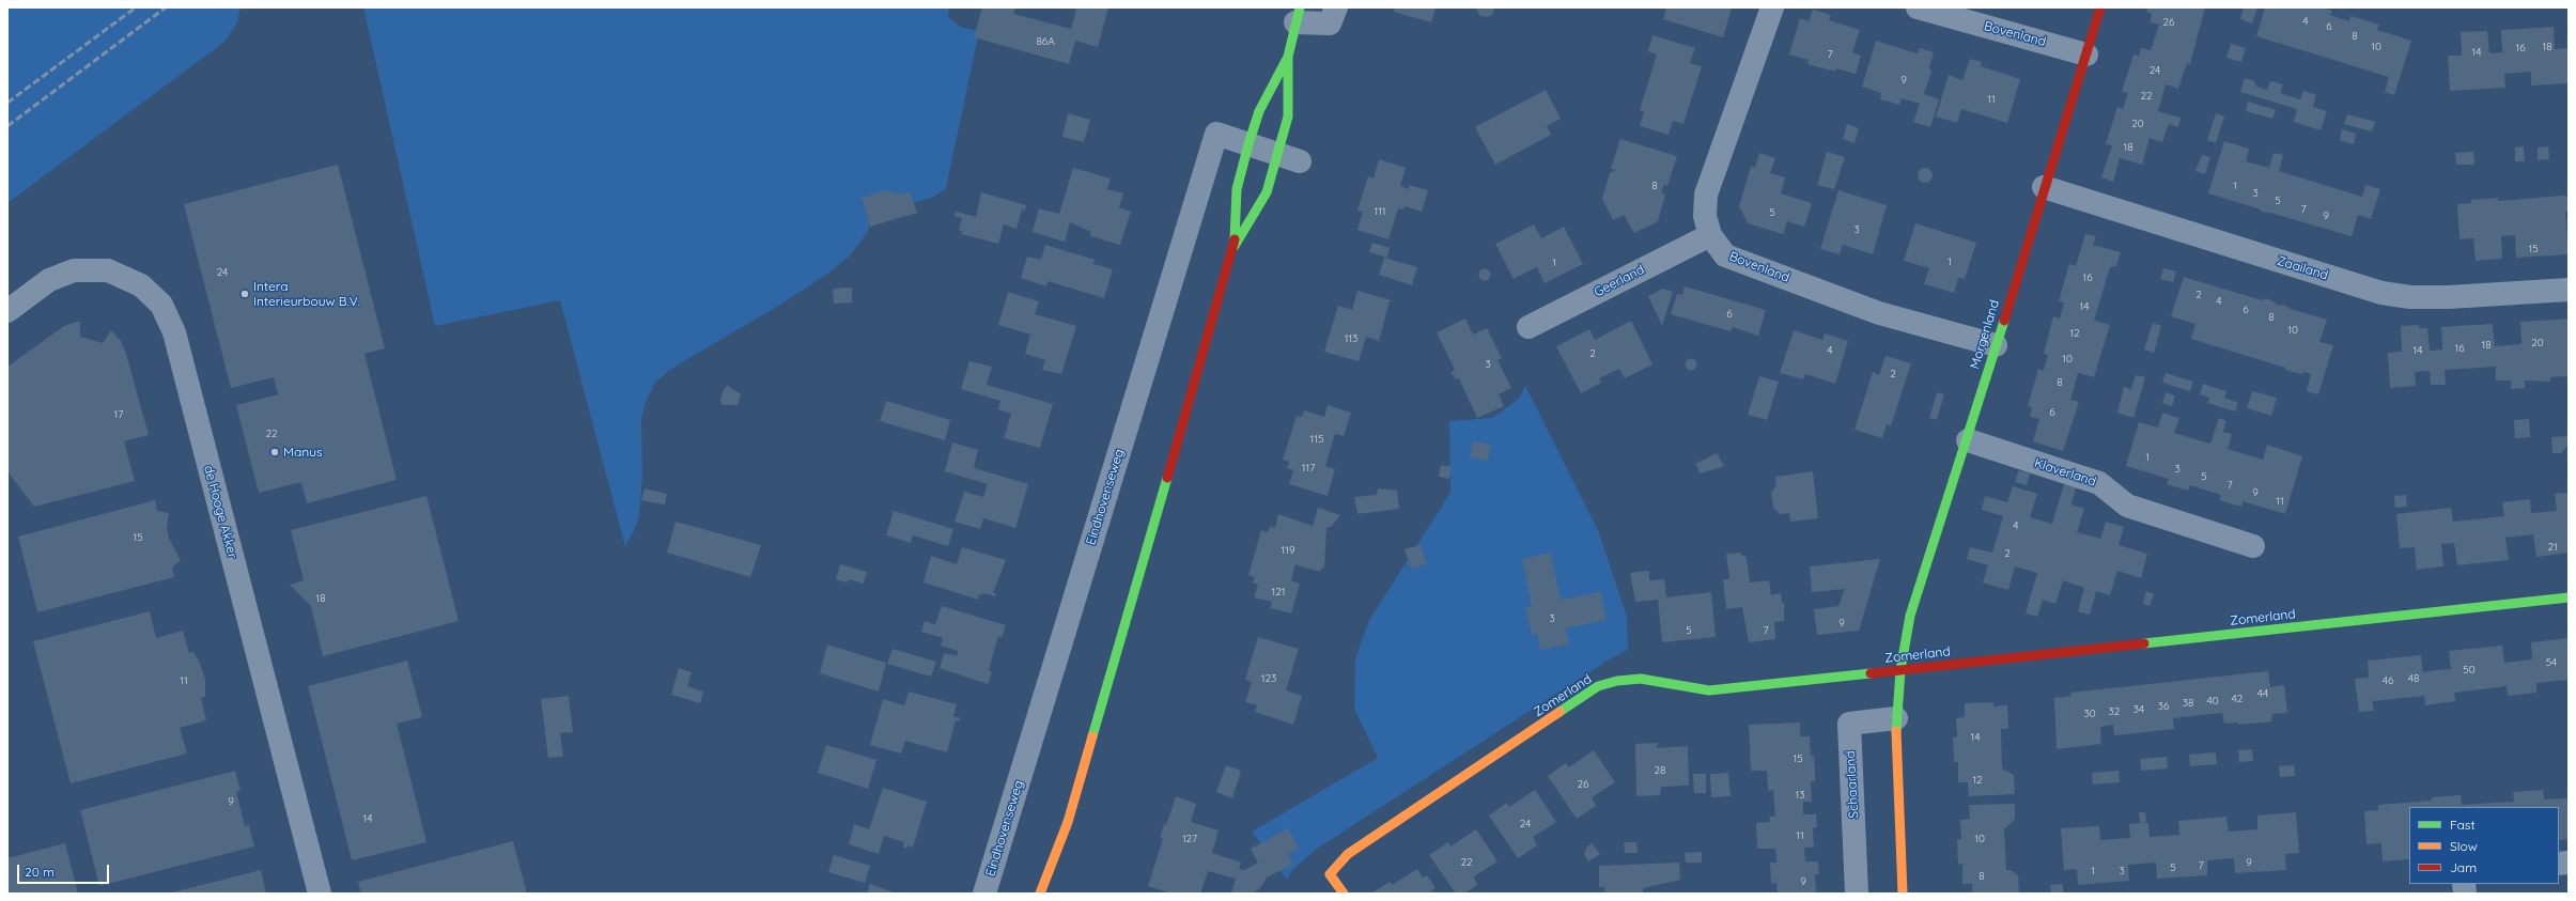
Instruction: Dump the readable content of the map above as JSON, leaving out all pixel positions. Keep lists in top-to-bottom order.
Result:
{
  "streets": {
    "street": [
      "Bovenland",
      "Zaailand",
      "Geerland",
      "Morgenland",
      "Klaverland",
      "Eindhovenseweg",
      "de Hooge Akker",
      "Zomerland",
      "Schaarland"
    ]
  },
  "crossings": [
    ["Bovenland", "Geerland"],
    ["Bovenland", "Morgenland"],
    ["Zaailand", "Morgenland"],
    ["Morgenland", "Klaverland"],
    ["Morgenland", "Zomerland"]
  ],
  "places": ["Intera Interieurbouw B.V.", "Manus"],
  "house_numbers": [
    "4",
    "26",
    "6",
    "8",
    "86A",
    "10",
    "18",
    "16",
    "14",
    "7",
    "24",
    "9",
    "22",
    "11",
    "20",
    "18",
    "8",
    "1",
    "3",
    "5",
    "7",
    "111",
    "5",
    "9",
    "3",
    "15",
    "1",
    "1",
    "24",
    "16",
    "2",
    "4",
    "14",
    "6",
    "6",
    "8",
    "10",
    "12",
    "113",
    "20",
    "18",
    "16",
    "4",
    "14",
    "2",
    "10",
    "3",
    "2",
    "8",
    "6",
    "17",
    "22",
    "115",
    "1",
    "117",
    "3",
    "5",
    "7",
    "9",
    "11",
    "4",
    "15",
    "21",
    "119",
    "2",
    "121",
    "18",
    "3",
    "9",
    "5",
    "7",
    "54",
    "50",
    "123",
    "48",
    "11",
    "46",
    "44",
    "42",
    "40",
    "38",
    "36",
    "34",
    "32",
    "30",
    "14",
    "15",
    "28",
    "12",
    "26",
    "13",
    "9",
    "14",
    "24",
    "11",
    "127",
    "10",
    "22",
    "9",
    "7",
    "5",
    "1",
    "3",
    "8",
    "9"
  ],
  "legend": ["Fast", "Slow", "Jam"],
  "scale_bar": "20 m"
}
